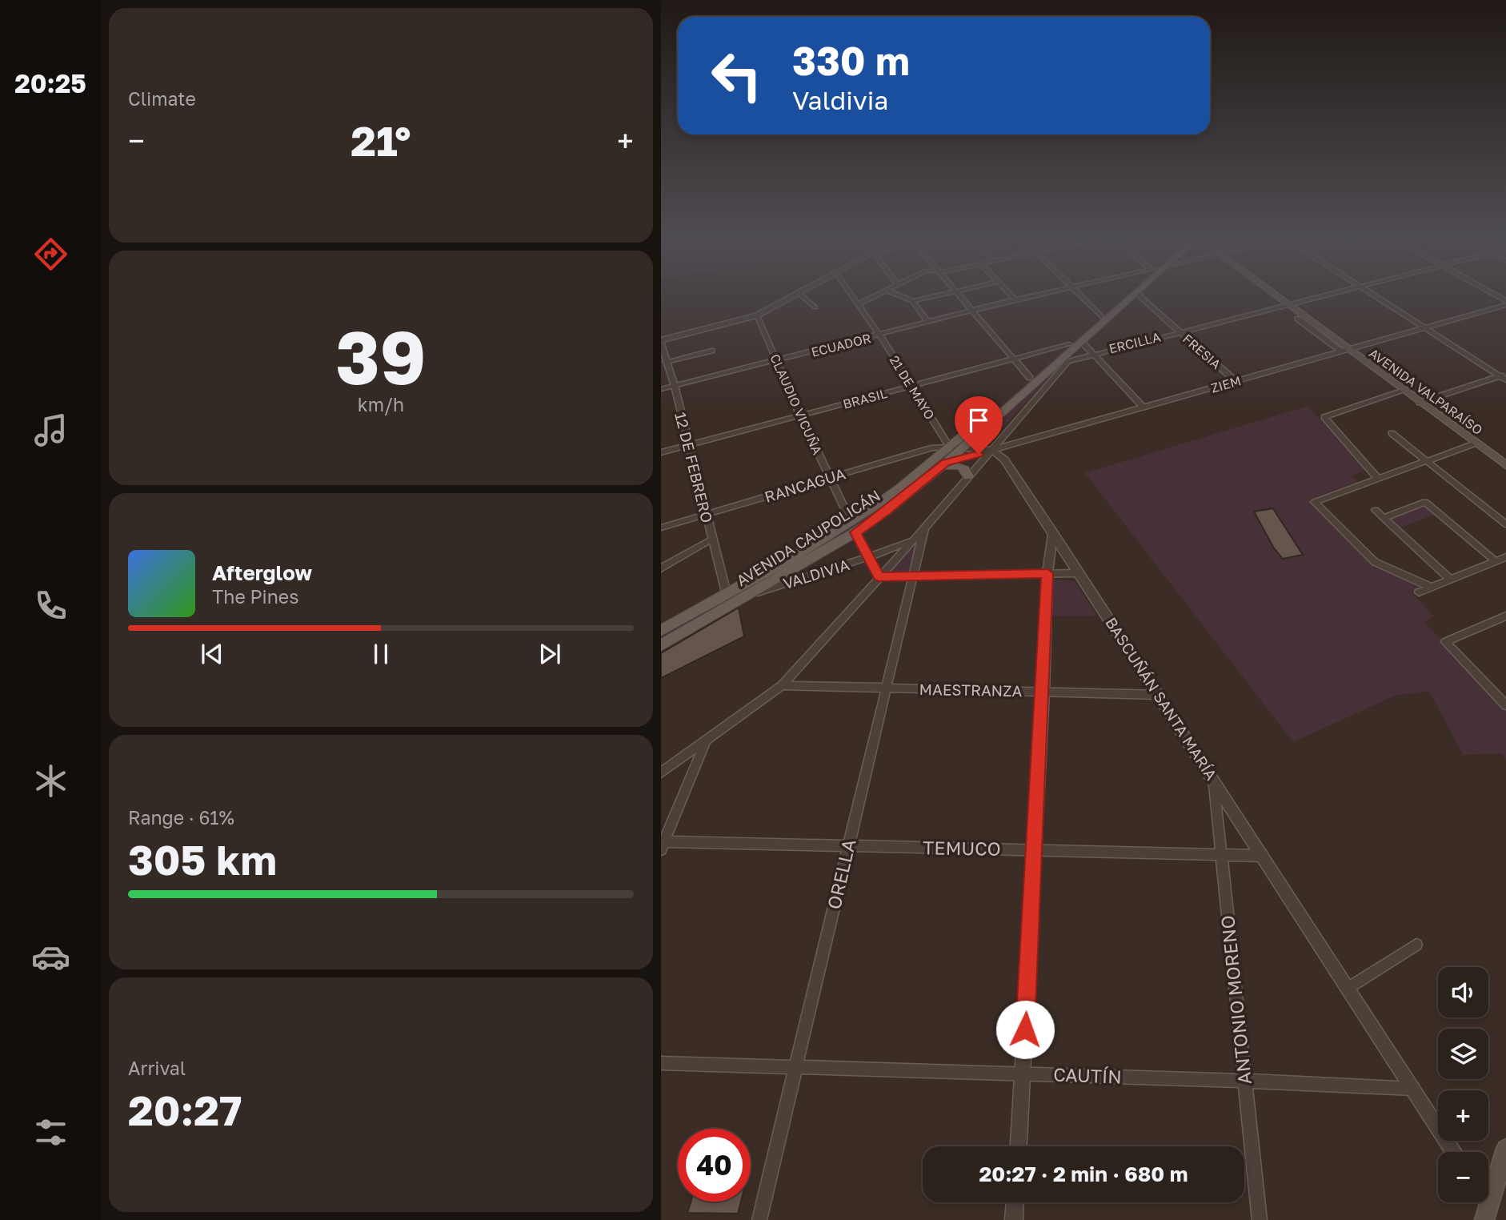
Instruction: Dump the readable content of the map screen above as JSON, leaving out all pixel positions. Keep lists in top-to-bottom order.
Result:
{
  "streets": {
    "main road": ["AVENIDA VALPARAÍSO", "AVENIDA CAUPOLICÁN"],
    "street": [
      "ERCILLA",
      "ECUADOR",
      "FRESIA",
      "ZIEM",
      "21 DE MAYO",
      "BRASIL",
      "CLAUDIO VICUÑA",
      "12 DE FEBRERO",
      "RANCAGUA",
      "VALDIVIA",
      "MAESTRANZA",
      "BASCUÑÁN SANTA MARÍA",
      "TEMUCO",
      "ORELLA",
      "ANTONIO MORENO",
      "CAUTÍN"
    ]
  },
  "crossings": [
    ["ERCILLA", "FRESIA"],
    ["ERCILLA", "AVENIDA VALPARAÍSO"],
    ["ERCILLA", "AVENIDA CAUPOLICÁN"],
    ["ECUADOR", "21 DE MAYO"],
    ["ECUADOR", "CLAUDIO VICUÑA"],
    ["ECUADOR", "12 DE FEBRERO"],
    ["FRESIA", "ZIEM"],
    ["FRESIA", "AVENIDA CAUPOLICÁN"],
    ["ZIEM", "AVENIDA VALPARAÍSO"],
    ["ZIEM", "AVENIDA CAUPOLICÁN"],
    ["ZIEM", "BASCUÑÁN SANTA MARÍA"],
    ["21 DE MAYO", "BRASIL"],
    ["21 DE MAYO", "RANCAGUA"],
    ["21 DE MAYO", "AVENIDA CAUPOLICÁN"],
    ["BRASIL", "CLAUDIO VICUÑA"],
    ["BRASIL", "12 DE FEBRERO"],
    ["BRASIL", "AVENIDA CAUPOLICÁN"],
    ["CLAUDIO VICUÑA", "RANCAGUA"],
    ["CLAUDIO VICUÑA", "AVENIDA CAUPOLICÁN"],
    ["CLAUDIO VICUÑA", "VALDIVIA"],
    ["12 DE FEBRERO", "RANCAGUA"],
    ["12 DE FEBRERO", "AVENIDA CAUPOLICÁN"],
    ["RANCAGUA", "AVENIDA CAUPOLICÁN"],
    ["AVENIDA CAUPOLICÁN", "VALDIVIA"],
    ["MAESTRANZA", "BASCUÑÁN SANTA MARÍA"],
    ["MAESTRANZA", "ORELLA"],
    ["BASCUÑÁN SANTA MARÍA", "TEMUCO"],
    ["BASCUÑÁN SANTA MARÍA", "ANTONIO MORENO"],
    ["BASCUÑÁN SANTA MARÍA", "CAUTÍN"],
    ["TEMUCO", "ORELLA"],
    ["TEMUCO", "ANTONIO MORENO"],
    ["ORELLA", "CAUTÍN"],
    ["ANTONIO MORENO", "CAUTÍN"]
  ],
  "page": {
    "tabs": "20:25",
    "tile": [
      "Climate",
      ["39", "km/h"],
      ["Range · 61%", "305 km"],
      ["Arrival", "20:27"]
    ],
    "turn": ["330 m", "Valdivia"],
    "heat": ["−", "21°", "+"],
    "song": ["Afterglow", "The Pines"],
    "map_buttons": ["+", "−"],
    "limit": "40",
    "trip": "20:27 · 2 min · 680 m"
  }
}
